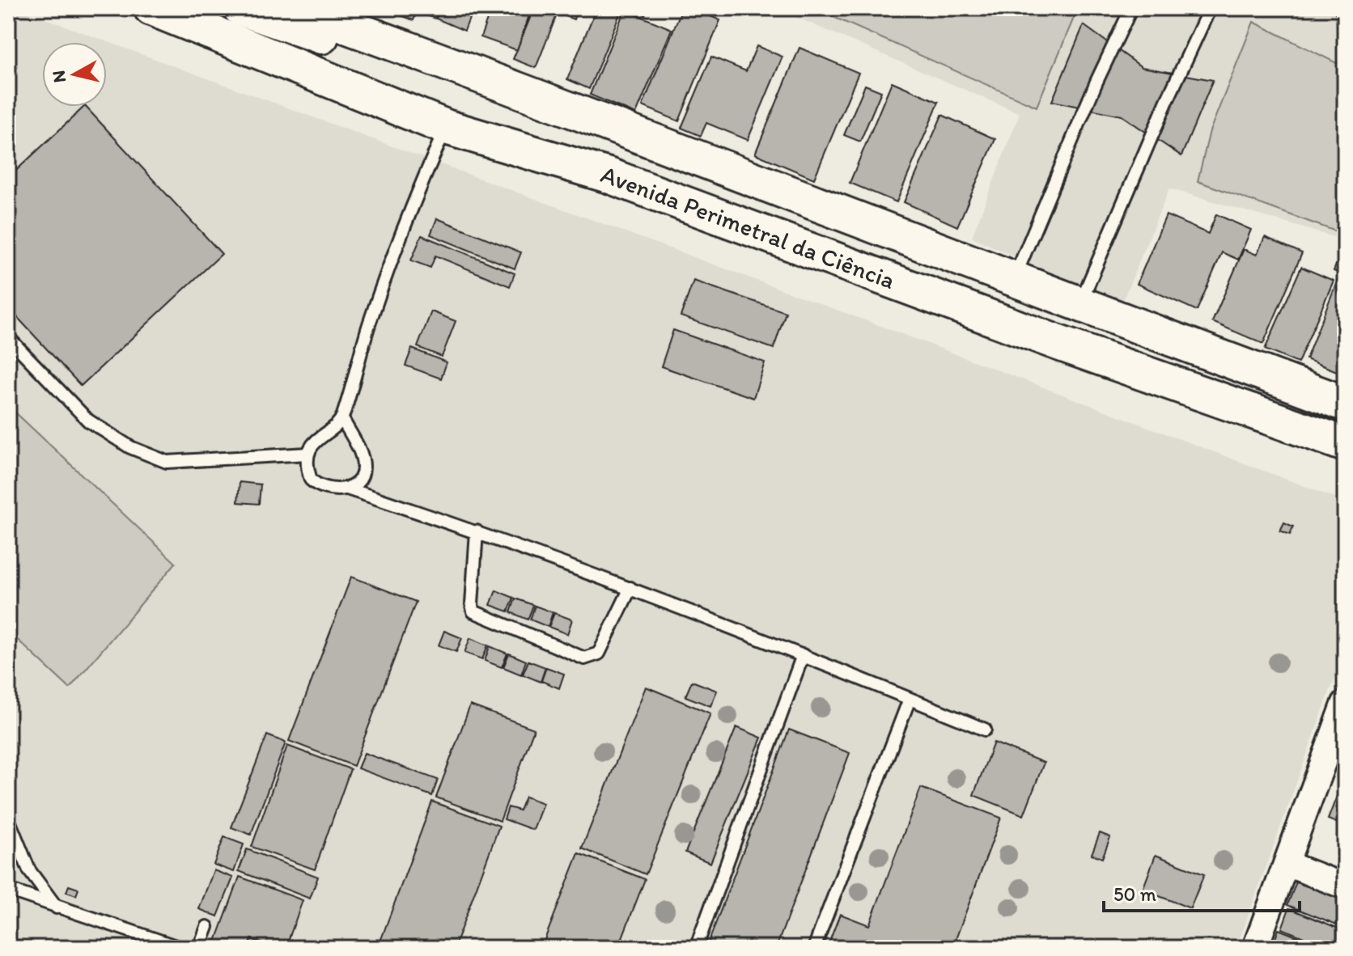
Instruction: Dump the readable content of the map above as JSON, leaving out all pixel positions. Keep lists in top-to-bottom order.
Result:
{
  "streets": {
    "main road": ["Avenida Perimetral da Ciência"]
  },
  "scale_bar": "50 m",
  "north": "left"
}
